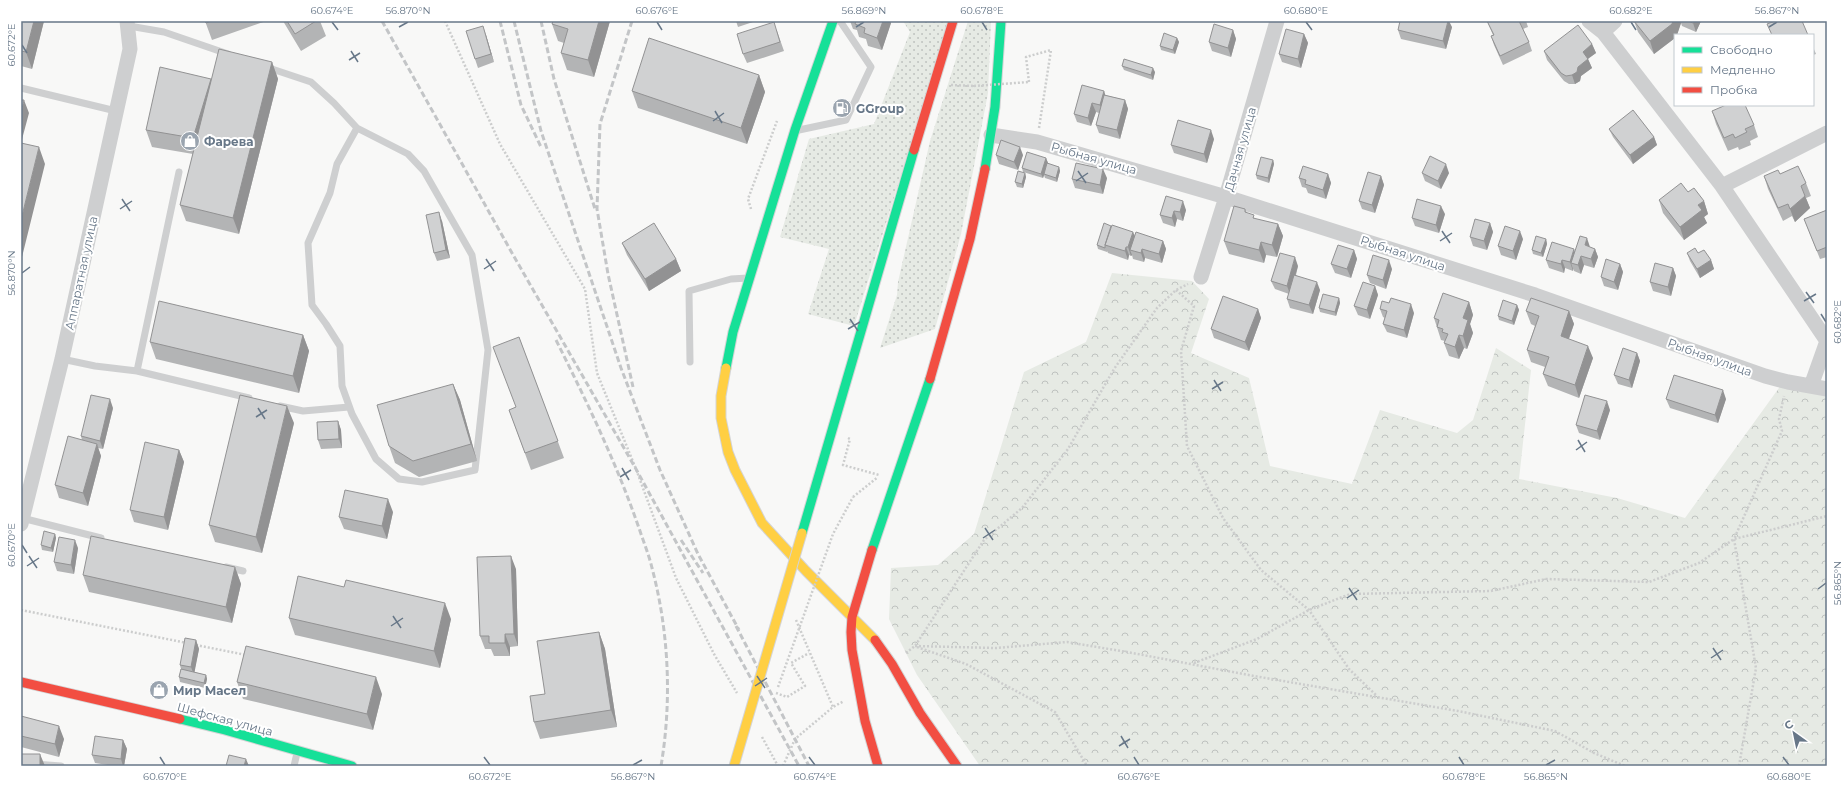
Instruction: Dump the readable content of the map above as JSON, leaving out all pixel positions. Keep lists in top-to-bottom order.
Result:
{
  "streets": {
    "main road": ["Шефская улица"],
    "street": ["Дачная улица", "Рыбная улица", "Аппаратная улица"]
  },
  "crossings": [
    ["Дачная улица", "Рыбная улица"]
  ],
  "places": {
    "fuel station": ["GGroup"],
    "shop": ["Фарева", "Мир Масел"]
  },
  "legend": ["Свободно", "Медленно", "Пробка"],
  "north": "top left",
  "coordinates": [
    "60.674°E",
    "56.870°N",
    "60.676°E",
    "56.869°N",
    "60.678°E",
    "60.680°E",
    "60.682°E",
    "56.867°N",
    "60.672°E",
    "60.670°E",
    "56.865°N"
  ]
}
